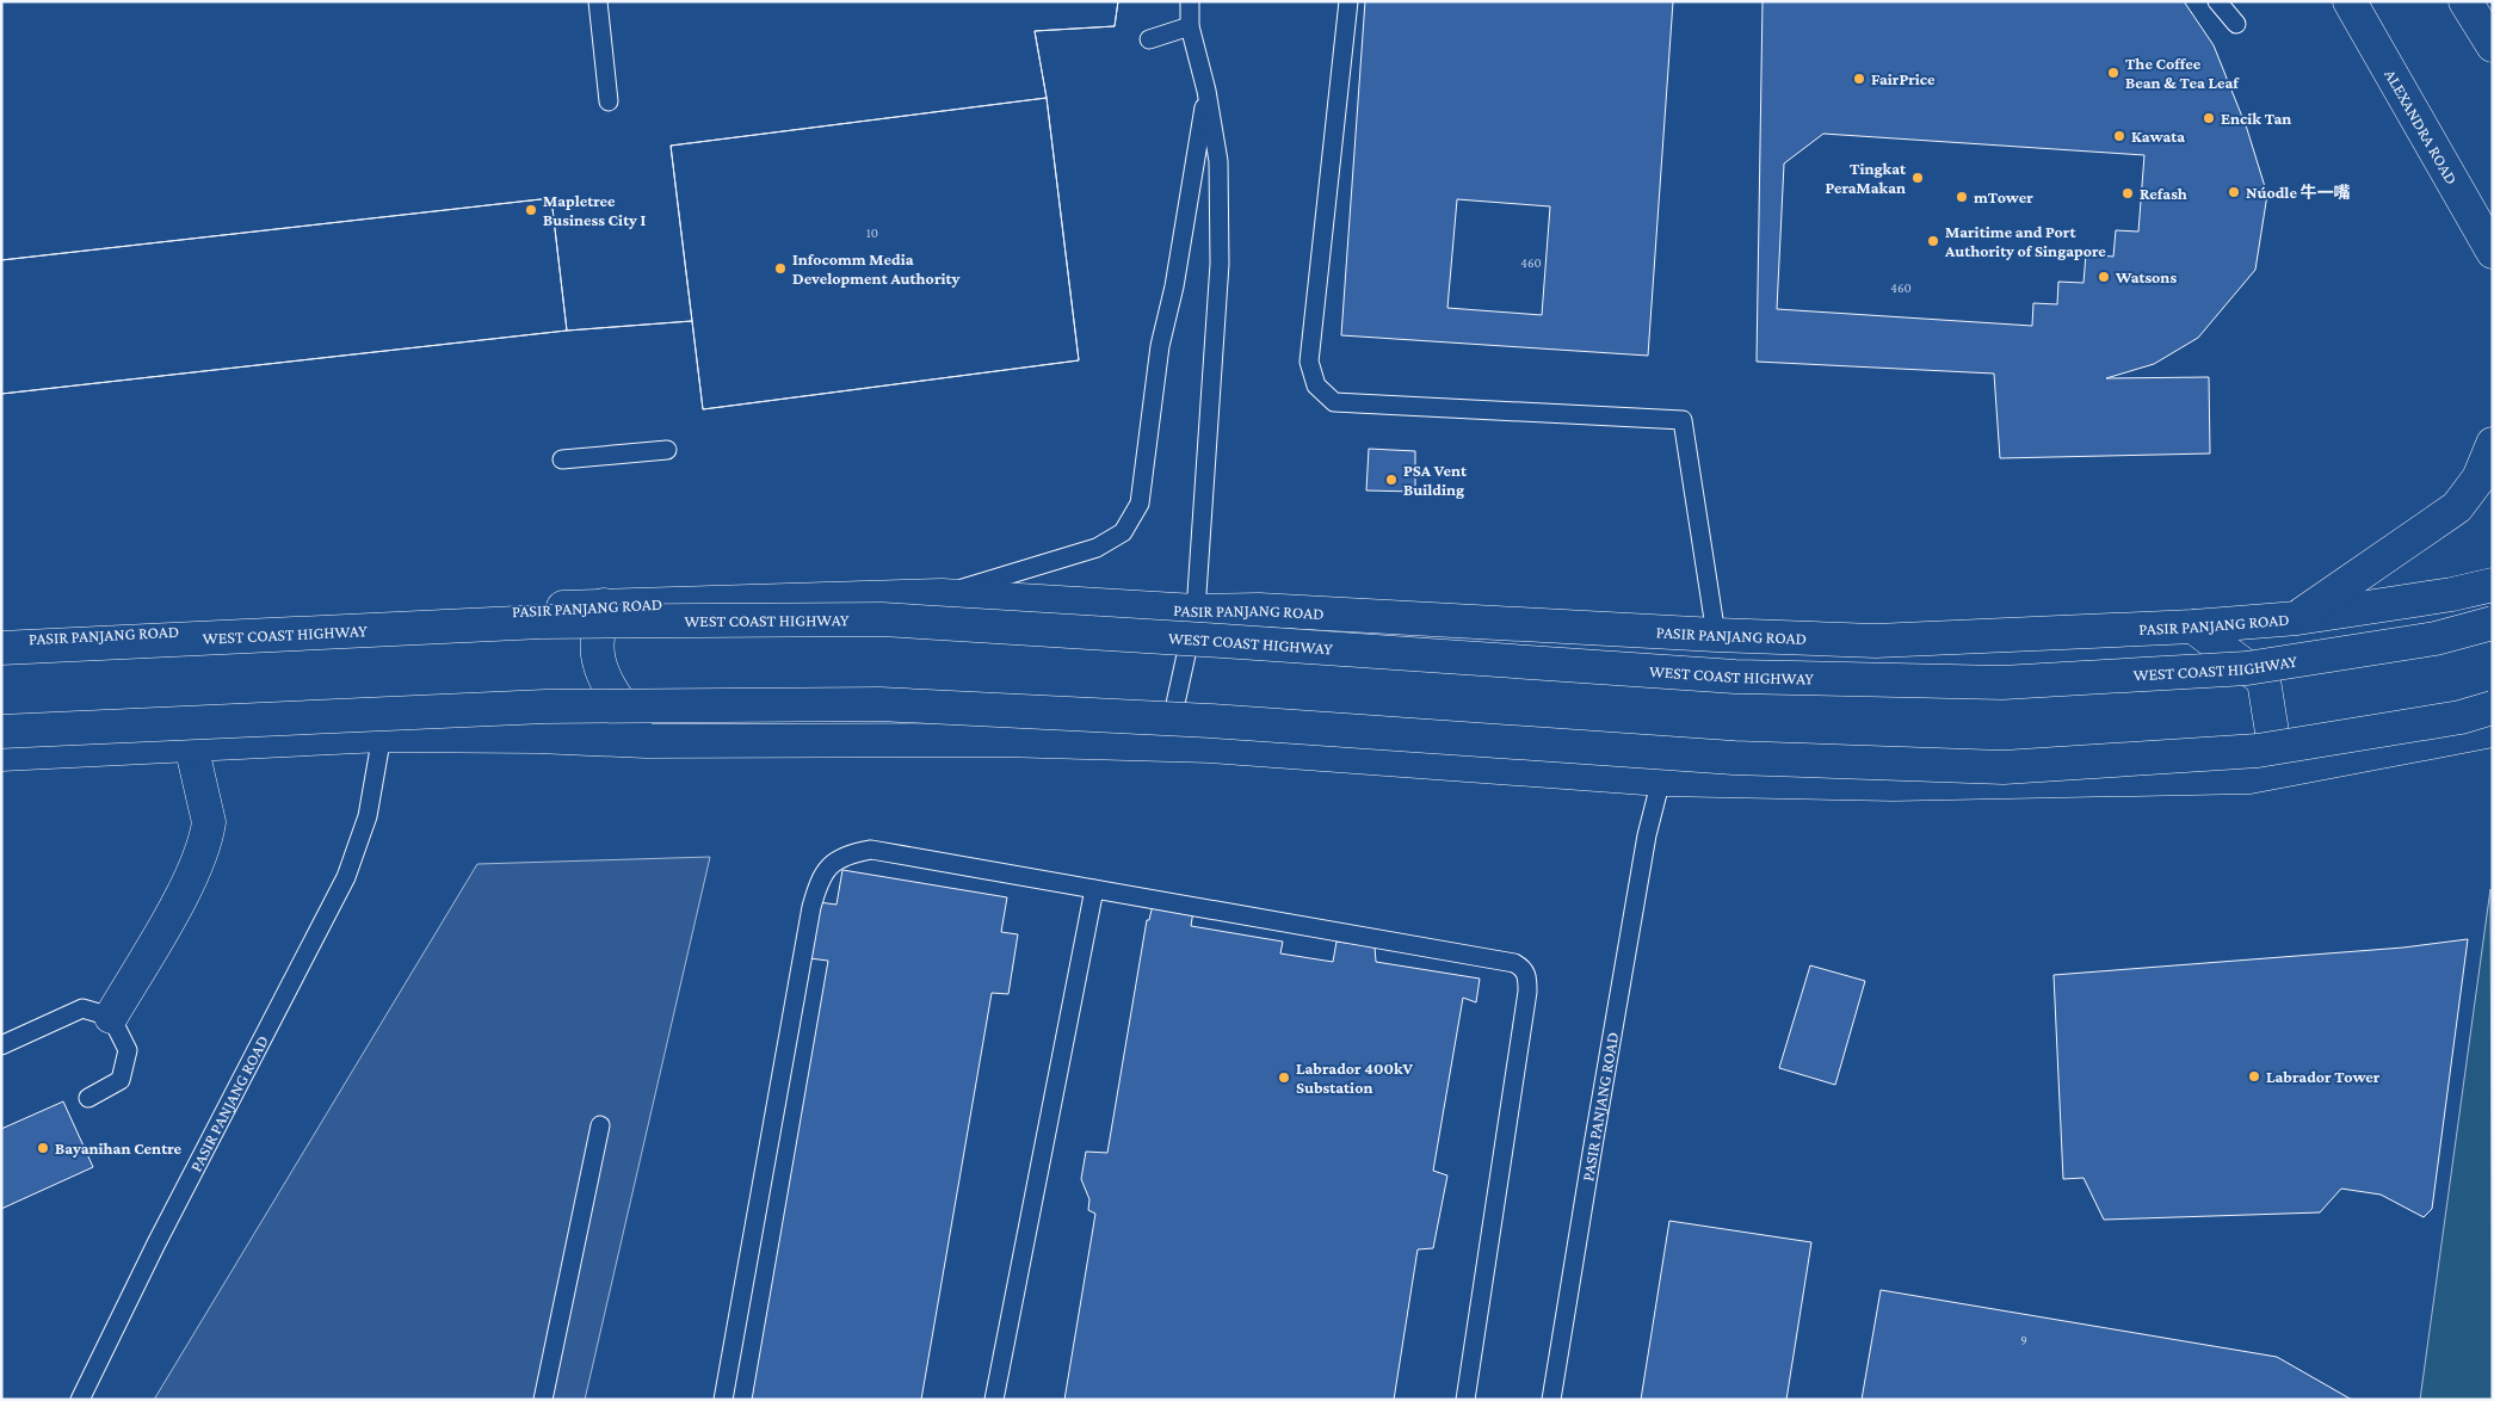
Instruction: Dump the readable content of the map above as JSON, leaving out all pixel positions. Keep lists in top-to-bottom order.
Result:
{
  "streets": {
    "main road": ["ALEXANDRA ROAD", "PASIR PANJANG ROAD", "WEST COAST HIGHWAY"]
  },
  "places": [
    "The Coffee Bean & Tea Leaf",
    "FairPrice",
    "Encik Tan",
    "Kawata",
    "Tingkat PeraMakan",
    "Núodle 牛一嘴",
    "Refash",
    "mTower",
    "Mapletree Business City I",
    "Maritime and Port Authority of Singapore",
    "Infocomm Media Development Authority",
    "Watsons",
    "PSA Vent Building",
    "Labrador Tower",
    "Labrador 400kV Substation",
    "Bayanihan Centre"
  ],
  "house_numbers": [
    "10",
    "460",
    "460",
    "9"
  ]
}
